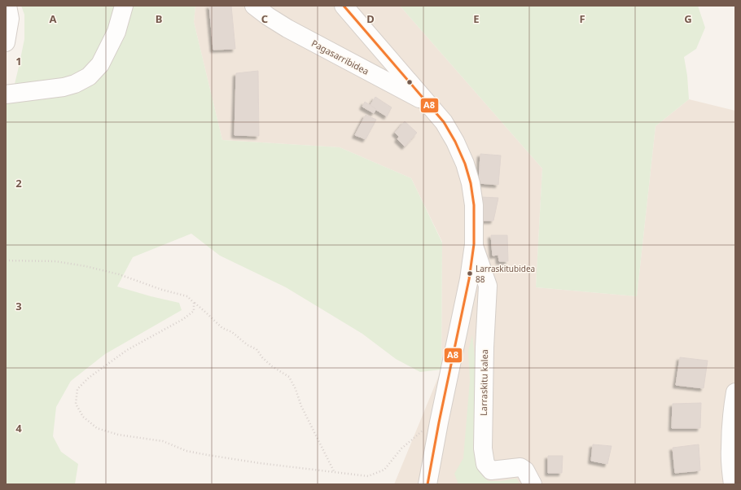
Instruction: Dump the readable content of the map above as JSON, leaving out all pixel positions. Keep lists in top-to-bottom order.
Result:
{
  "streets": {
    "street": ["Pagasarribidea", "Larraskitu kalea"]
  },
  "places": ["Larraskitubidea 88"],
  "lines": ["transit line A8"],
  "grid": {
    "columns": [
      "A",
      "B",
      "C",
      "D",
      "E",
      "F",
      "G"
    ],
    "rows": [
      "1",
      "2",
      "3",
      "4"
    ]
  }
}
